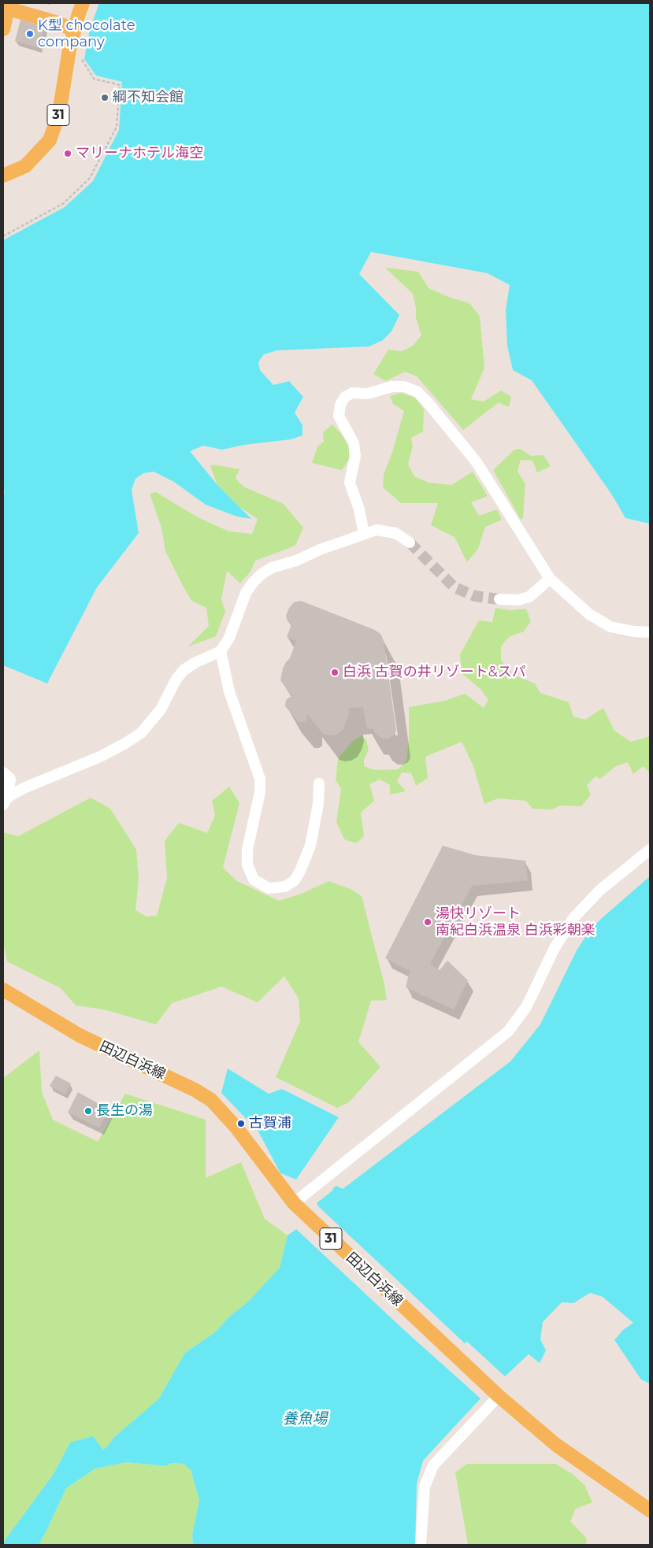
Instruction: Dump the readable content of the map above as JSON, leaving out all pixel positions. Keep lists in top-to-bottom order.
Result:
{
  "streets": {
    "main road": ["31", "田辺白浜線"]
  },
  "water": ["養魚場"],
  "places": [
    "K型 chocolate company",
    "綱不知会館",
    "マリーナホテル海空",
    "白浜 古賀の井リゾート&スパ",
    "湯快リゾート 南紀白浜温泉 白浜彩朝楽",
    "長生の湯",
    "古賀浦"
  ]
}
